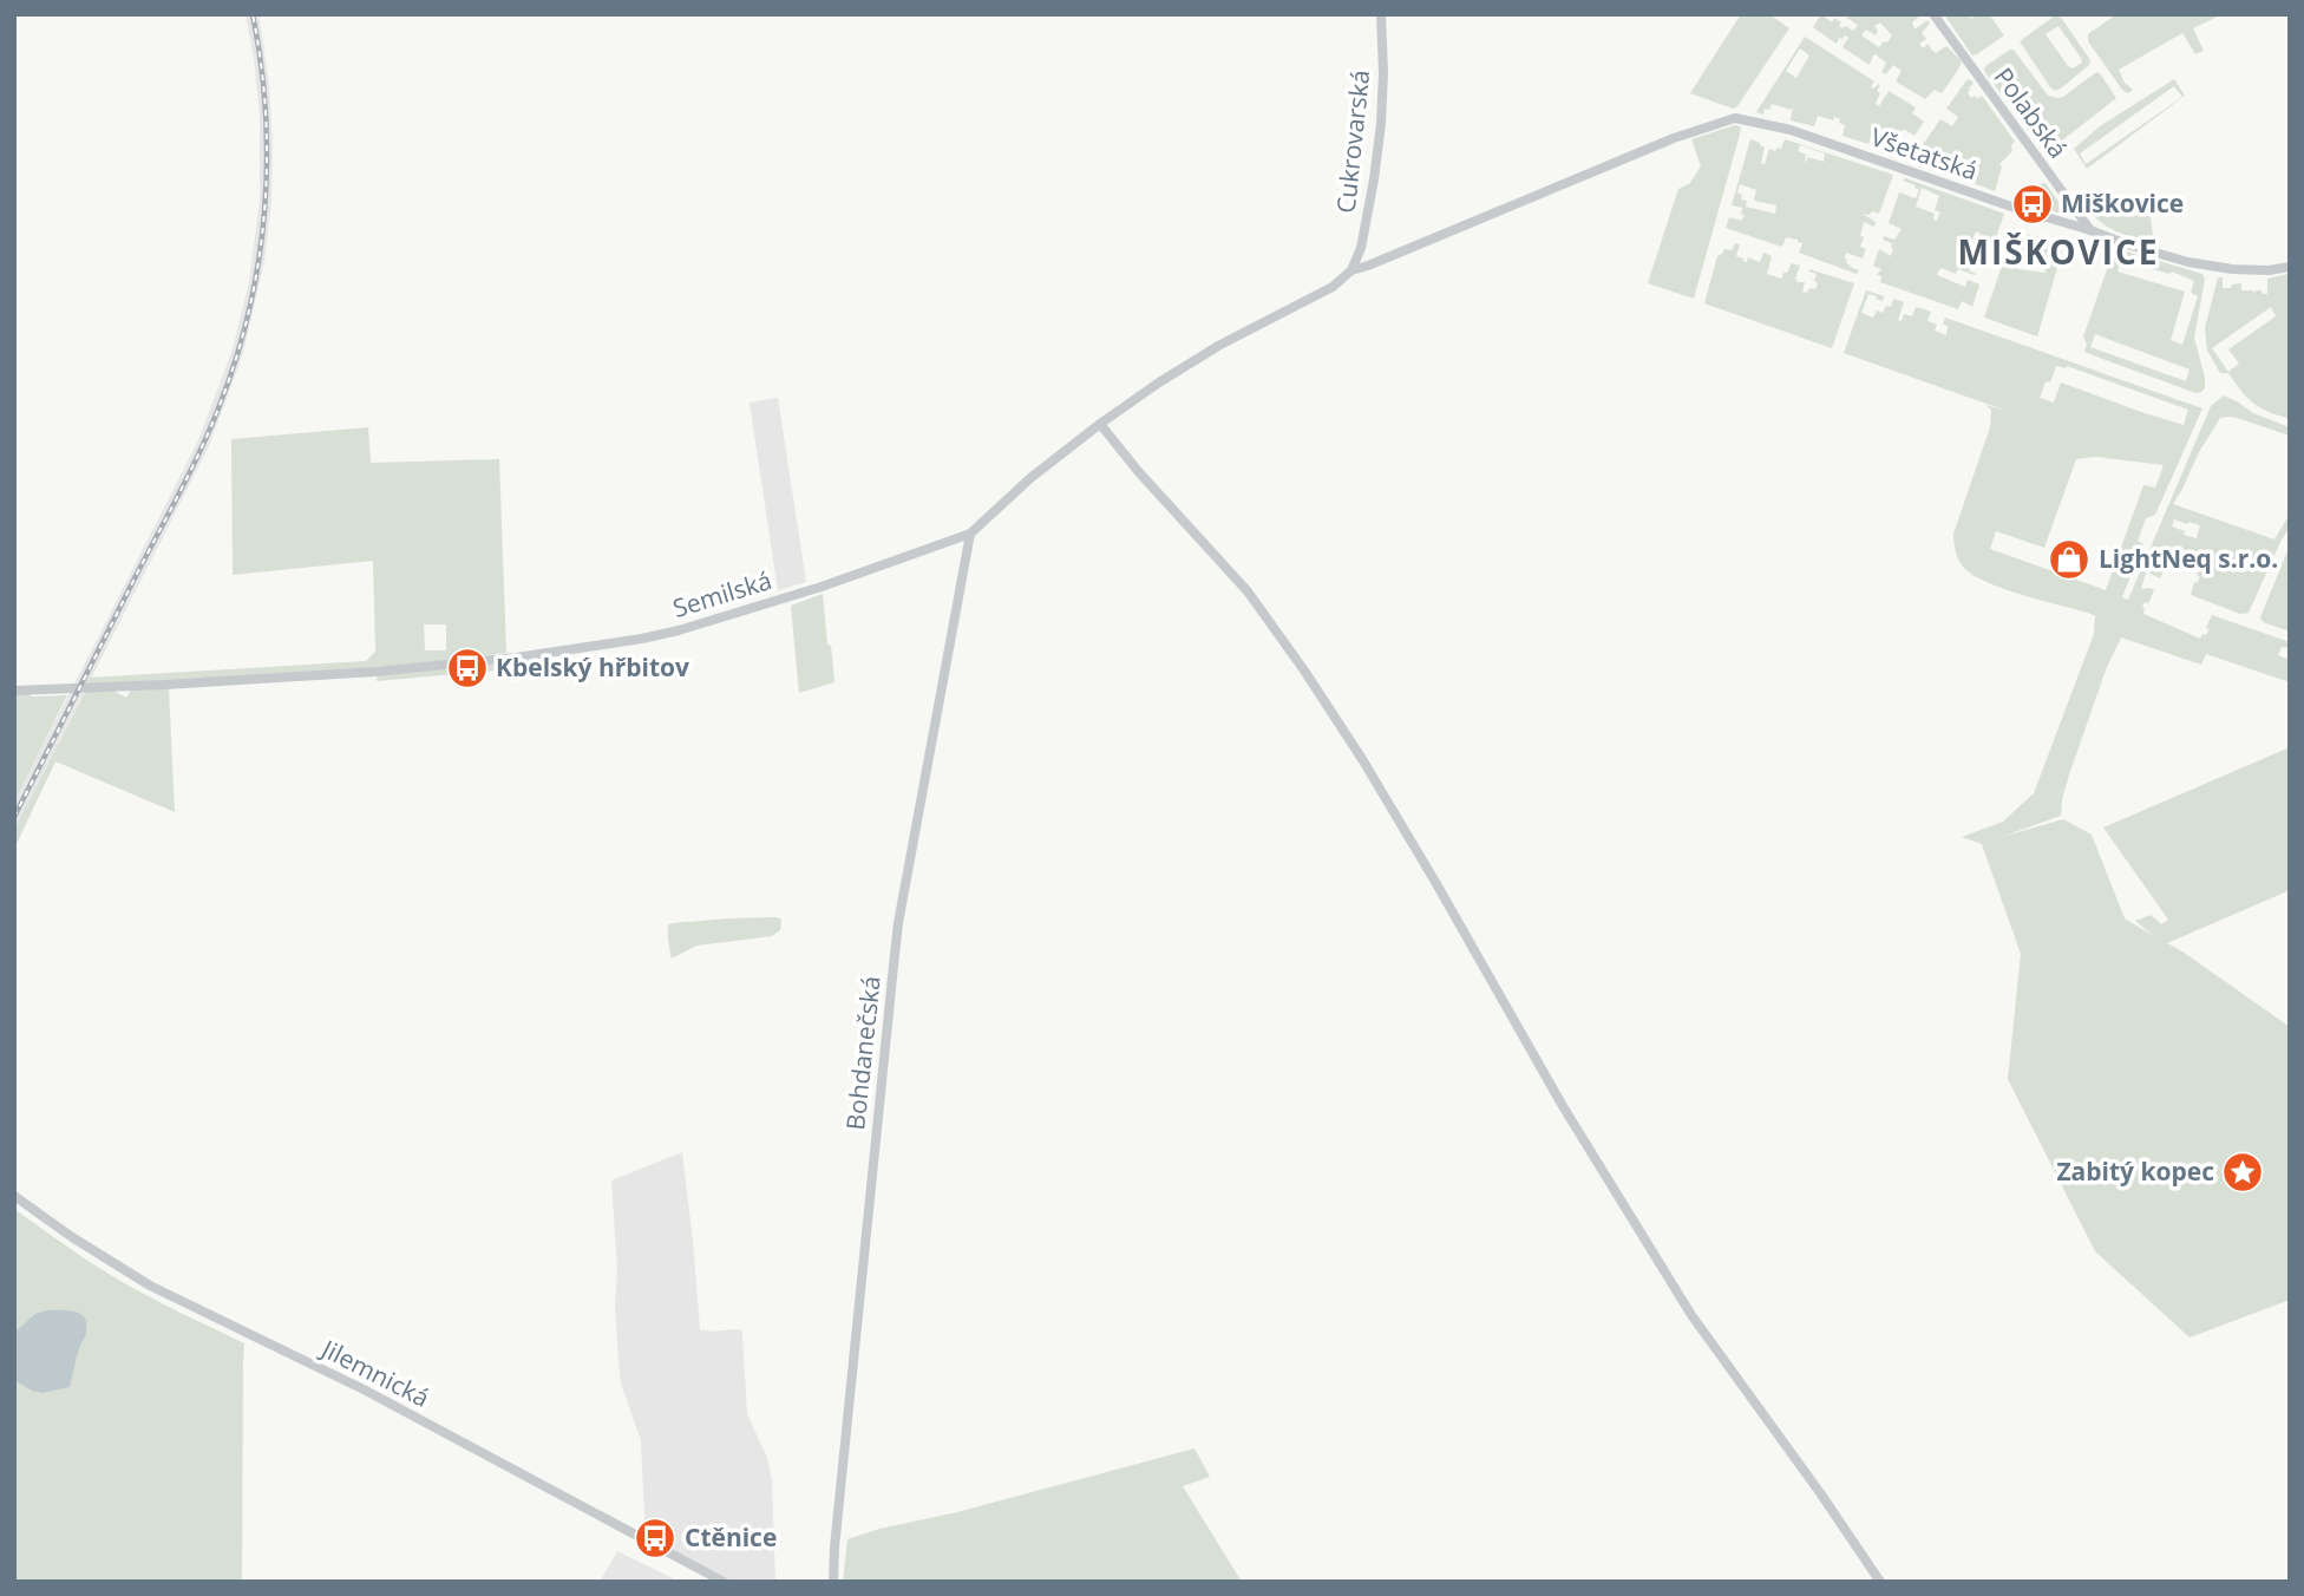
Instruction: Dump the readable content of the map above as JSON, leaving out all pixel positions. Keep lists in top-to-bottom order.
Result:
{
  "streets": {
    "street": [
      "Polabská",
      "Cukrovarská",
      "Všetatská",
      "Semilská",
      "Bohdanečská",
      "Jilemnická"
    ]
  },
  "crossings": [
    ["Polabská", "Všetatská"],
    ["Cukrovarská", "Semilská"],
    ["Všetatská", "Semilská"],
    ["Semilská", "Bohdanečská"]
  ],
  "districts": ["MIŠKOVICE"],
  "places": {
    "bus stop": ["Miškovice", "Kbelský hřbitov", "Ctěnice"],
    "shop": ["LightNeq s.r.o."],
    "place": ["Zabitý kopec"]
  }
}
